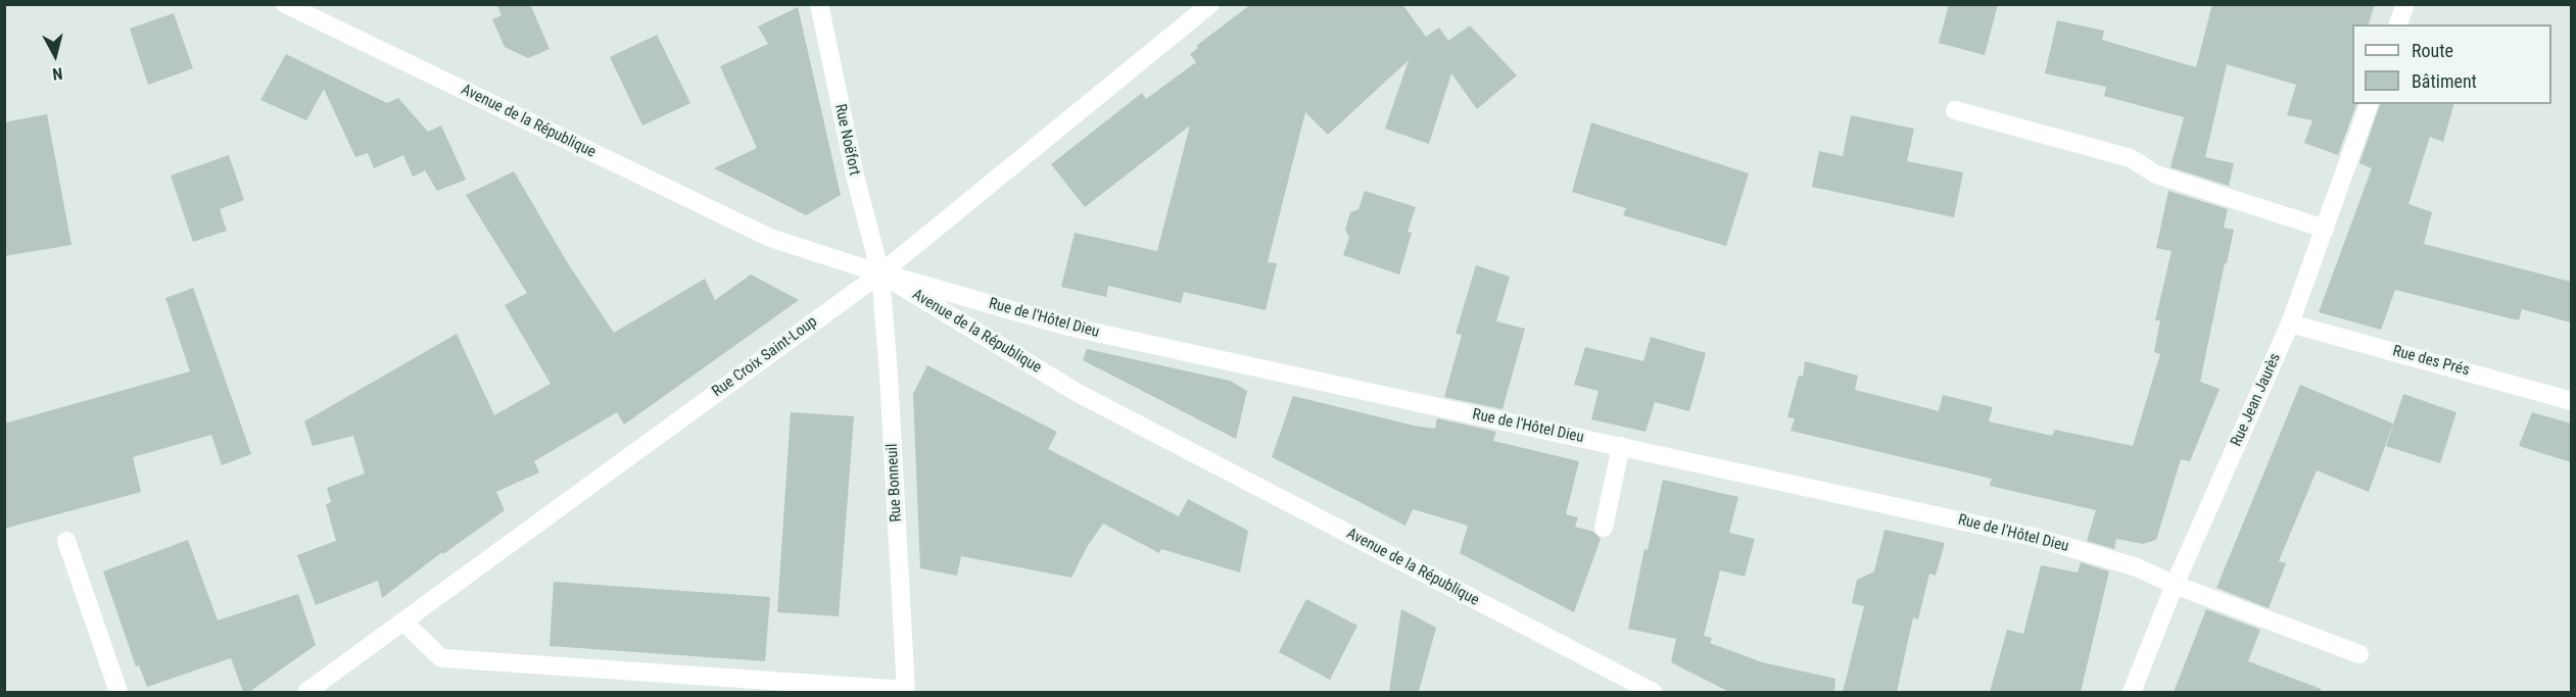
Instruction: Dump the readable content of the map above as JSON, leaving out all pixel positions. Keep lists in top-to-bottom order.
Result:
{
  "streets": {
    "street": [
      "Avenue de la République",
      "Rue Noëfort",
      "Rue de l'Hôtel Dieu",
      "Rue Croix Saint-Loup",
      "Rue des Prés",
      "Rue Jean Jaurès",
      "Rue Bonneuil"
    ]
  },
  "crossings": [
    ["Avenue de la République", "Rue Noëfort"],
    ["Avenue de la République", "Rue de l'Hôtel Dieu"],
    ["Avenue de la République", "Rue Croix Saint-Loup"],
    ["Avenue de la République", "Rue Bonneuil"],
    ["Rue Noëfort", "Rue de l'Hôtel Dieu"],
    ["Rue Noëfort", "Rue Croix Saint-Loup"],
    ["Rue Noëfort", "Rue Bonneuil"],
    ["Rue de l'Hôtel Dieu", "Rue Croix Saint-Loup"],
    ["Rue de l'Hôtel Dieu", "Rue Jean Jaurès"],
    ["Rue de l'Hôtel Dieu", "Rue Bonneuil"],
    ["Rue Croix Saint-Loup", "Rue Bonneuil"],
    ["Rue des Prés", "Rue Jean Jaurès"]
  ],
  "legend": ["Route", "Bâtiment"],
  "north": "bottom"
}
